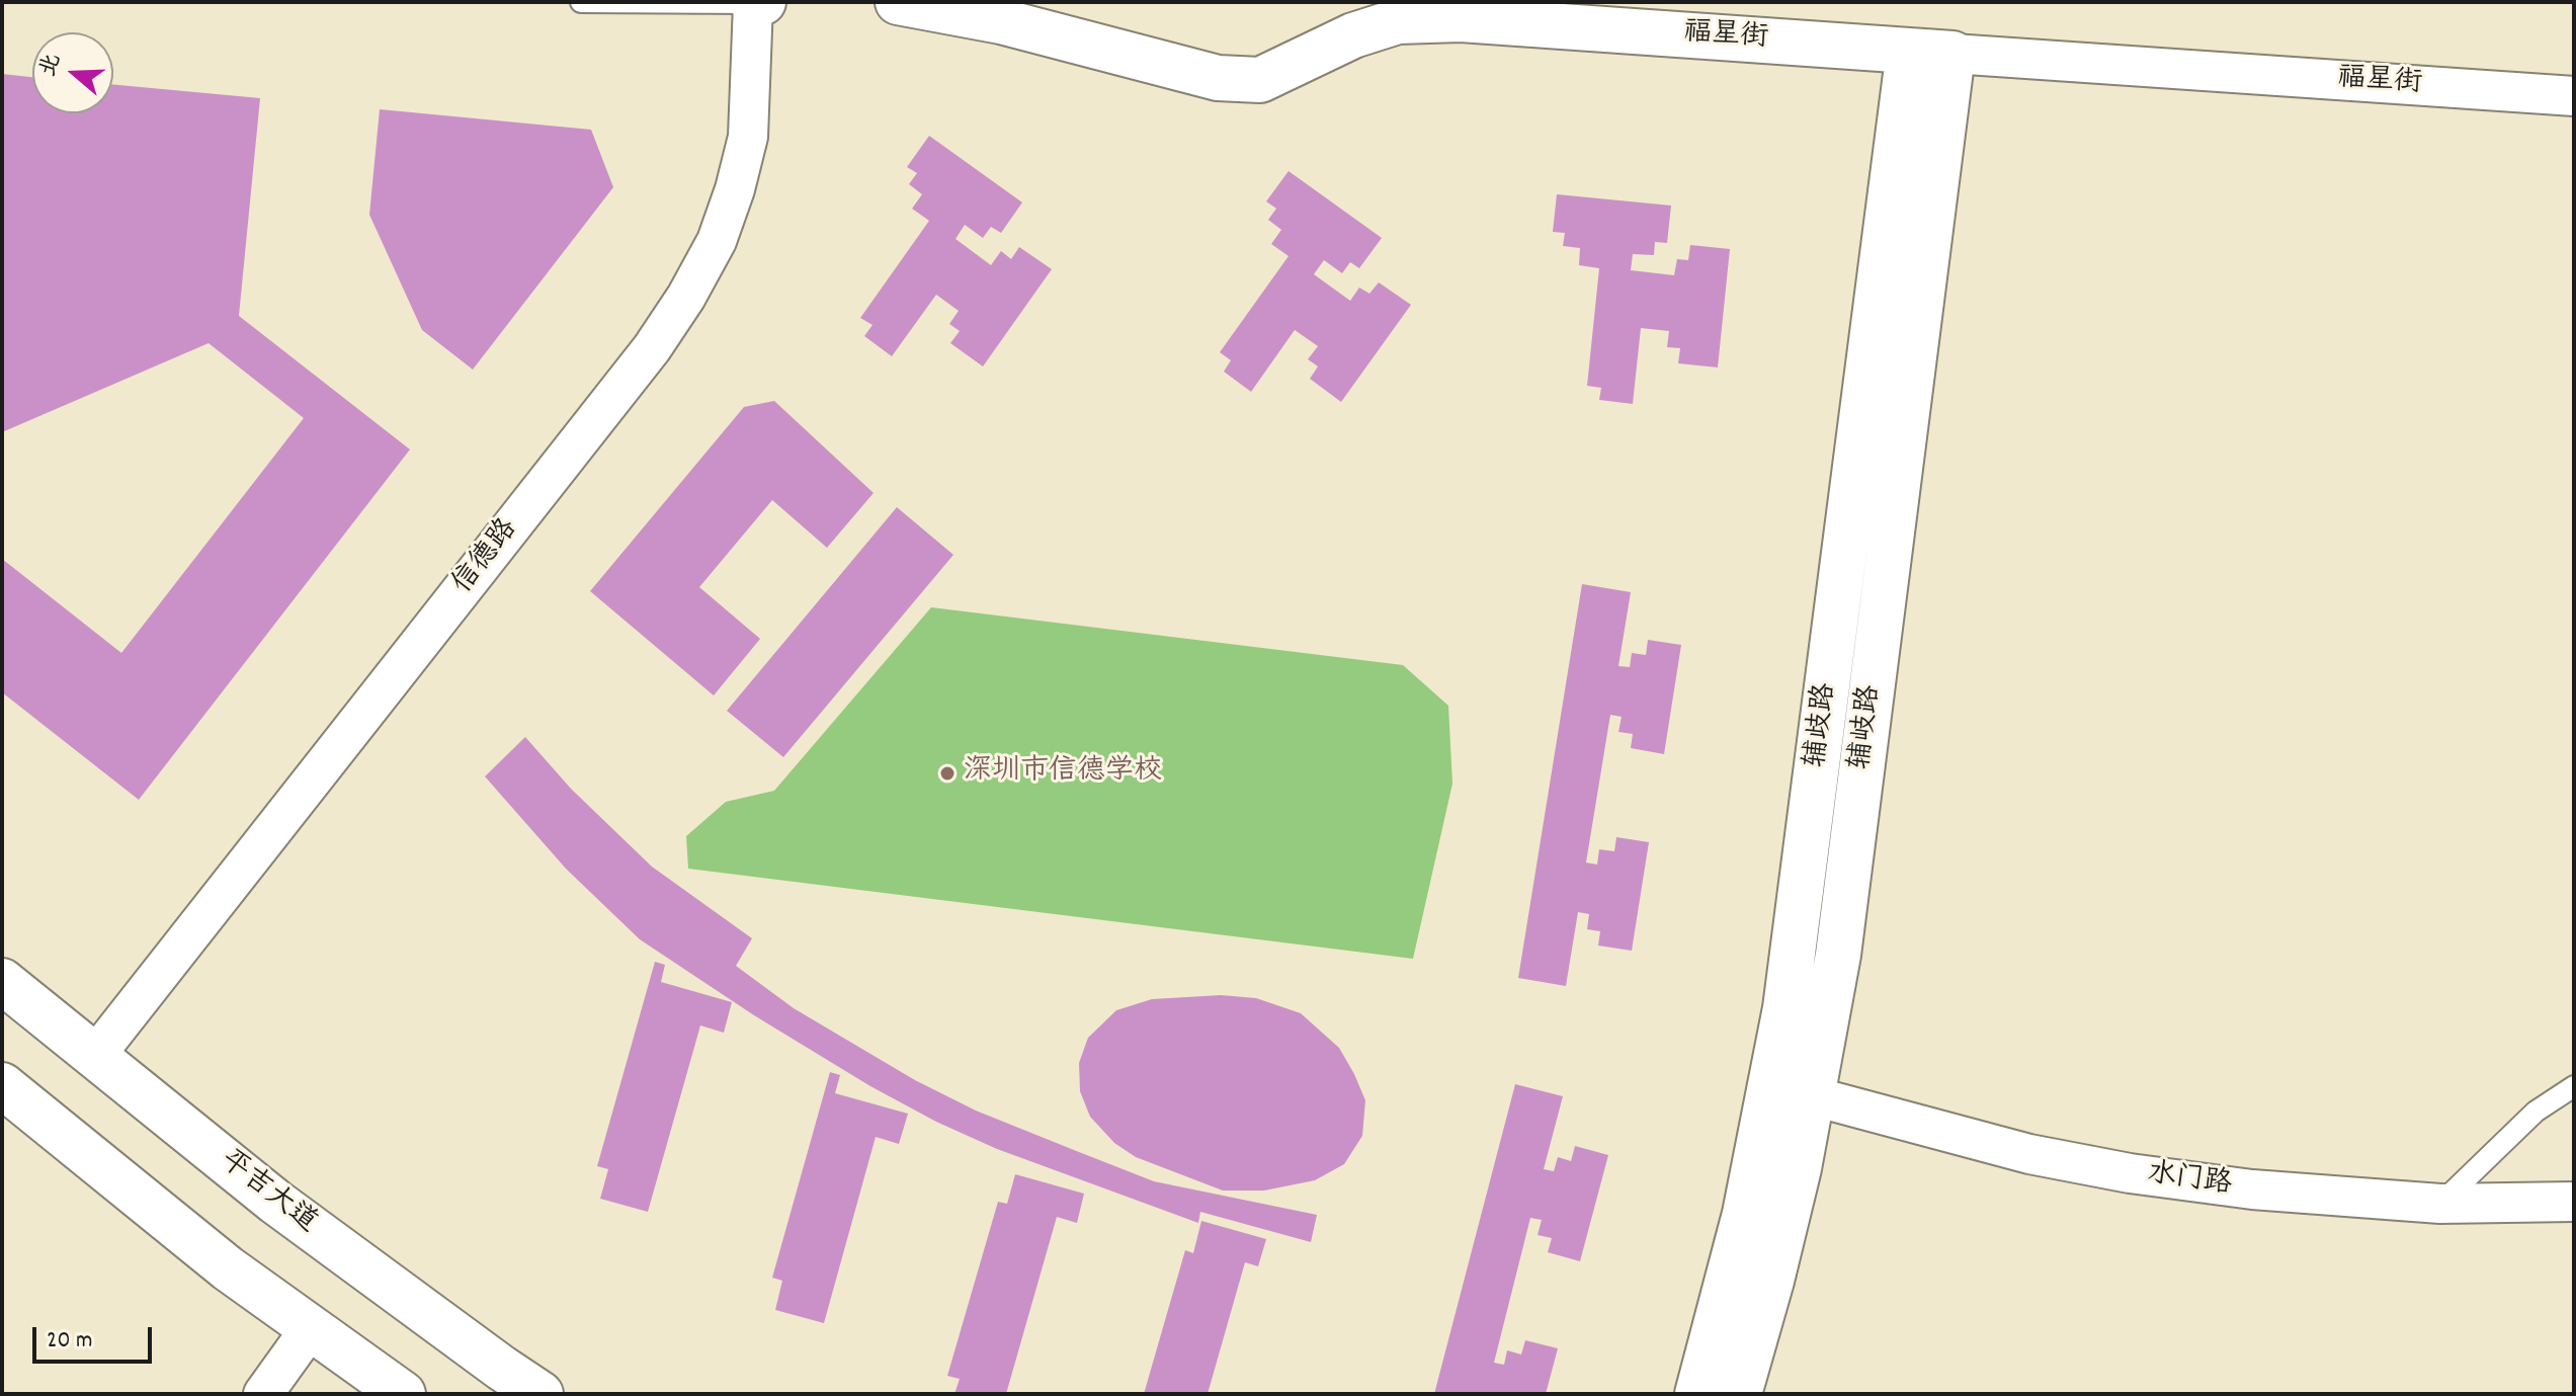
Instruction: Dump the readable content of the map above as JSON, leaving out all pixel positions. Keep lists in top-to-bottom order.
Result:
{
  "streets": {
    "street": [
      "福星街",
      "信德路",
      "辅歧路",
      "辅岐路",
      "水门路",
      "平吉大道"
    ]
  },
  "crossings": [
    ["福星街", "辅歧路"],
    ["福星街", "辅岐路"],
    ["信德路", "平吉大道"],
    ["辅歧路", "辅岐路"],
    ["辅岐路", "水门路"]
  ],
  "places": ["深圳市信德学校"],
  "scale_bar": "20 m",
  "north": "left"
}
